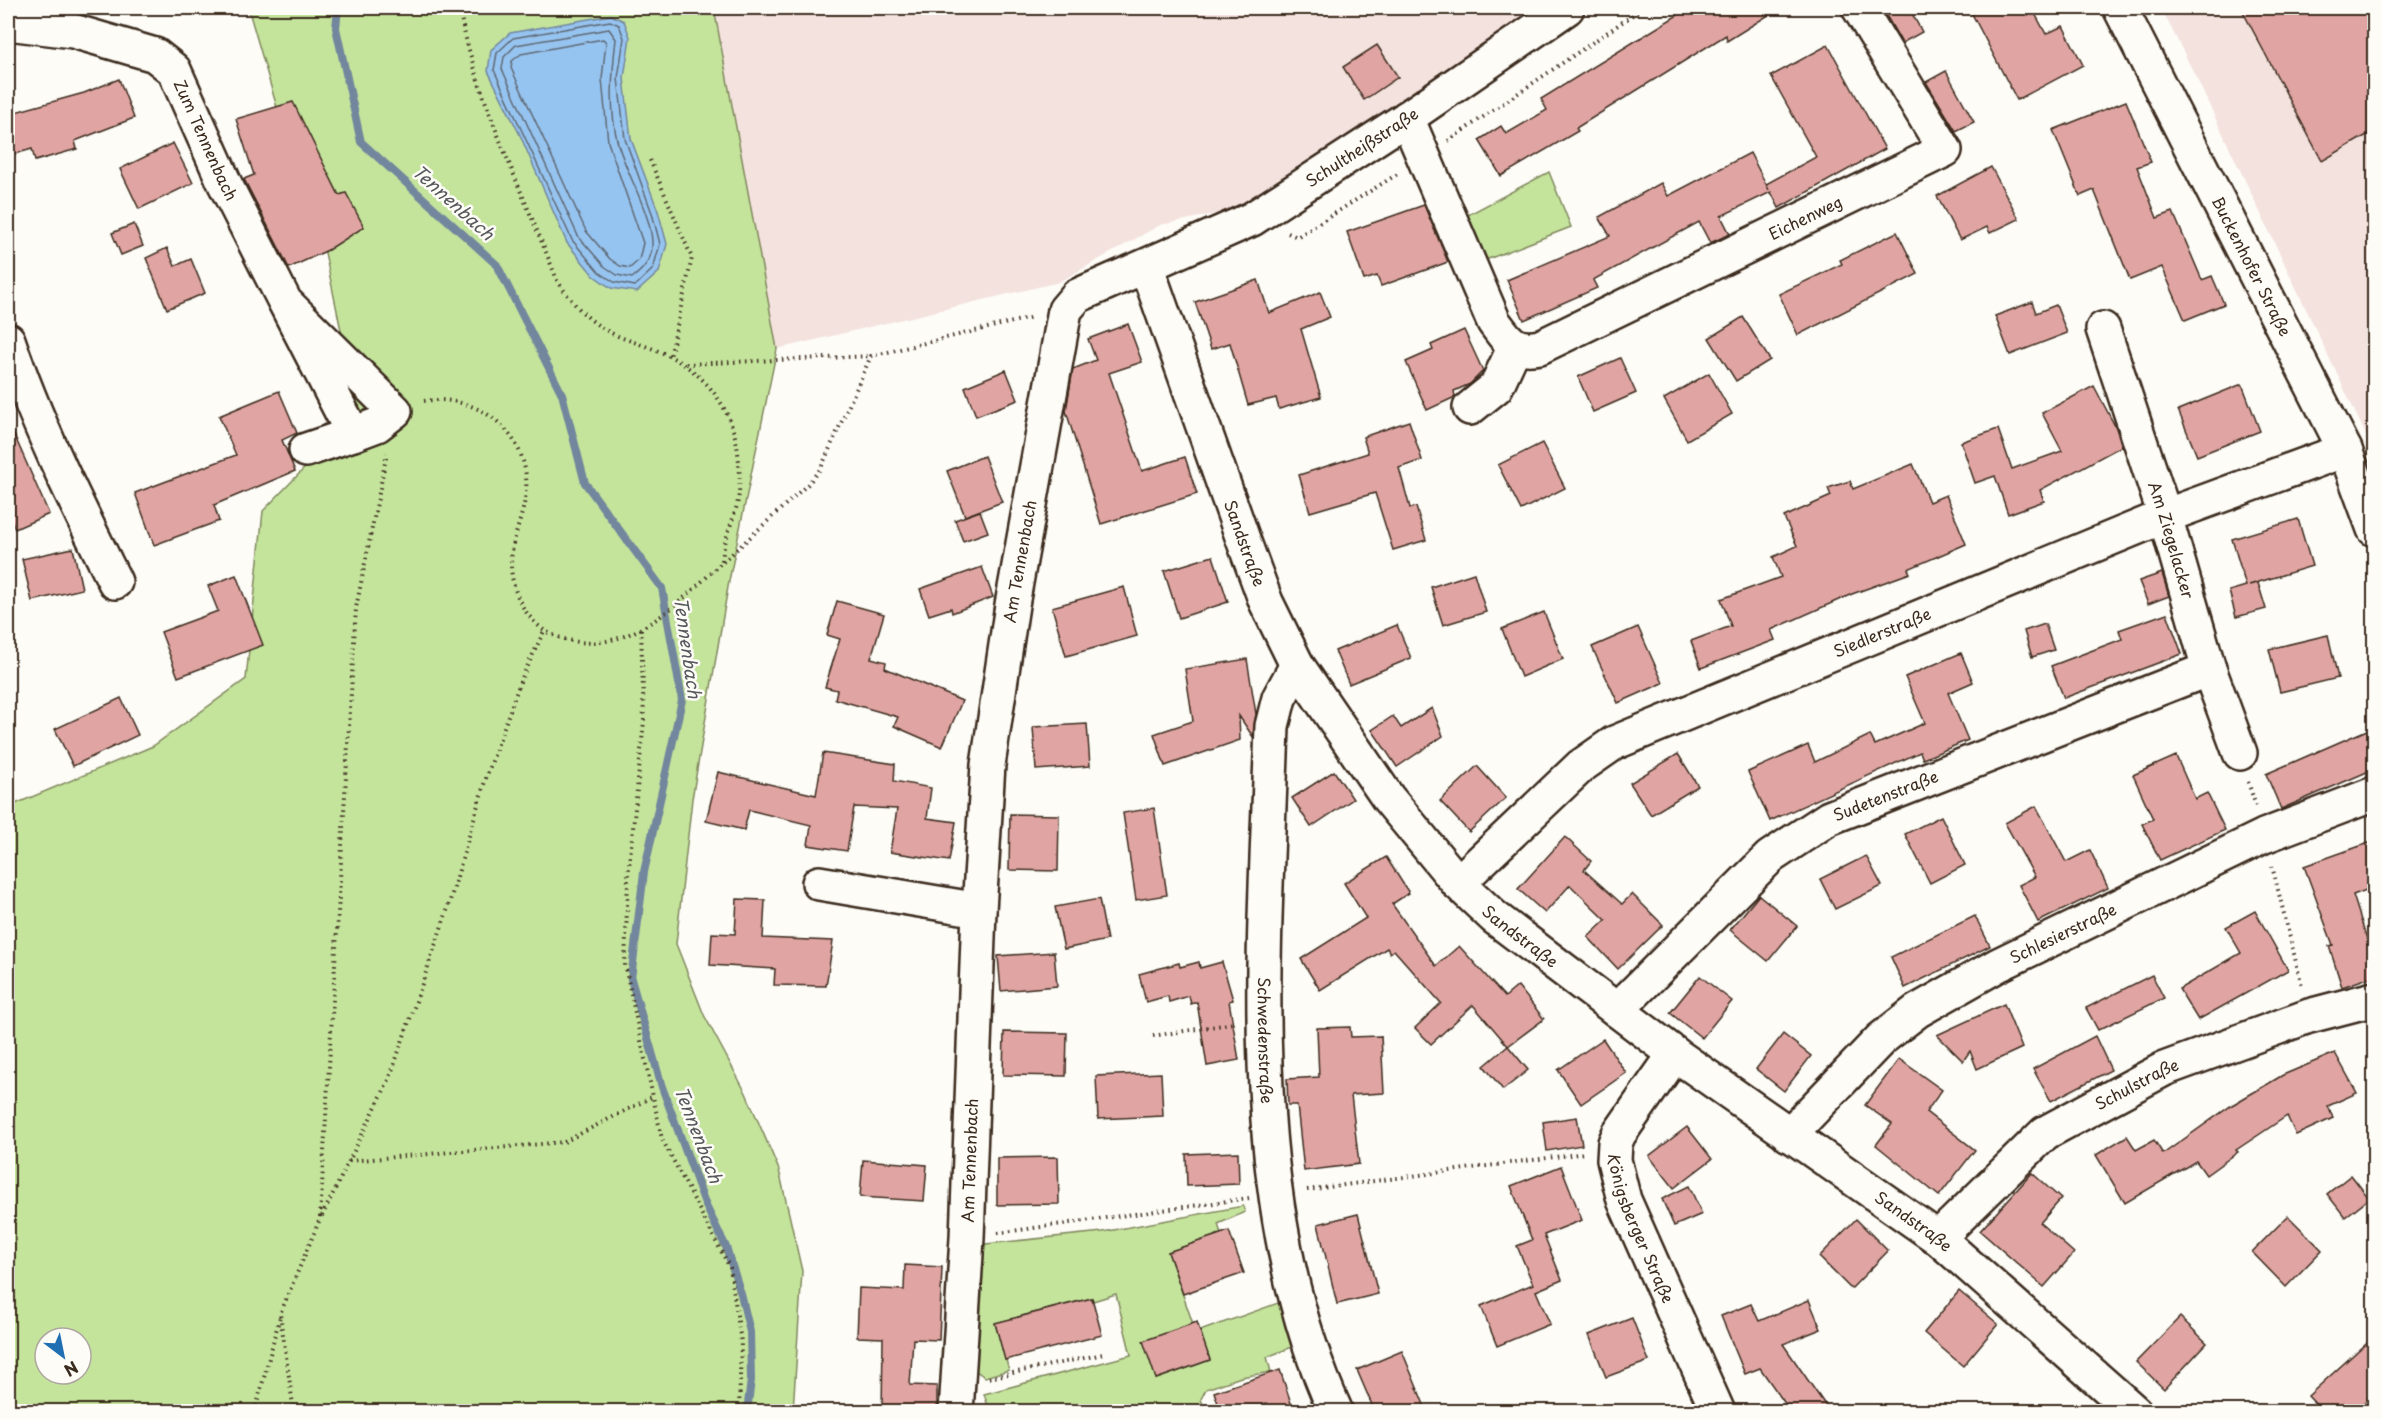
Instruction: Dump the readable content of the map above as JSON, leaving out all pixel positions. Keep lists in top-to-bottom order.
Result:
{
  "streets": {
    "street": [
      "Zum Tennenbach",
      "Schultheißstraße",
      "Eichenweg",
      "Buckenhofer Straße",
      "Am Ziegelacker",
      "Sandstraße",
      "Am Tennenbach",
      "Siedlerstraße",
      "Sudetenstraße",
      "Schlesierstraße",
      "Schwedenstraße",
      "Schulstraße",
      "Königsberger Straße"
    ]
  },
  "crossings": [
    ["Schultheißstraße", "Sandstraße"],
    ["Buckenhofer Straße", "Siedlerstraße"],
    ["Am Ziegelacker", "Siedlerstraße"],
    ["Am Ziegelacker", "Sudetenstraße"],
    ["Sandstraße", "Siedlerstraße"],
    ["Sandstraße", "Sudetenstraße"],
    ["Sandstraße", "Schlesierstraße"],
    ["Sandstraße", "Schwedenstraße"],
    ["Sandstraße", "Schulstraße"],
    ["Sandstraße", "Königsberger Straße"]
  ],
  "water": ["Tennenbach"],
  "north": "bottom right"
}
